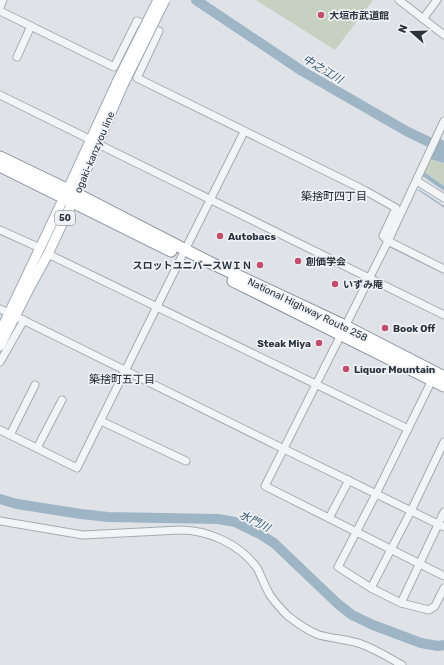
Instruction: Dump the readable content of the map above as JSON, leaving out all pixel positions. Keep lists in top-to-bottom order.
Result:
{
  "streets": {
    "highway": ["National Highway Route 258"],
    "main road": ["ogaki-kanzyou line", "50"]
  },
  "crossings": [
    ["ogaki-kanzyou line", "National Highway Route 258"]
  ],
  "districts": ["築捨町四丁目", "築捨町五丁目"],
  "water": ["中之江川", "水門川"],
  "places": [
    "大垣市武道館",
    "Autobacs",
    "創価学会",
    "スロットユニバースＷＩＮ",
    "いずみ庵",
    "Book Off",
    "Steak Miya",
    "Liquor Mountain"
  ],
  "north": "left"
}
